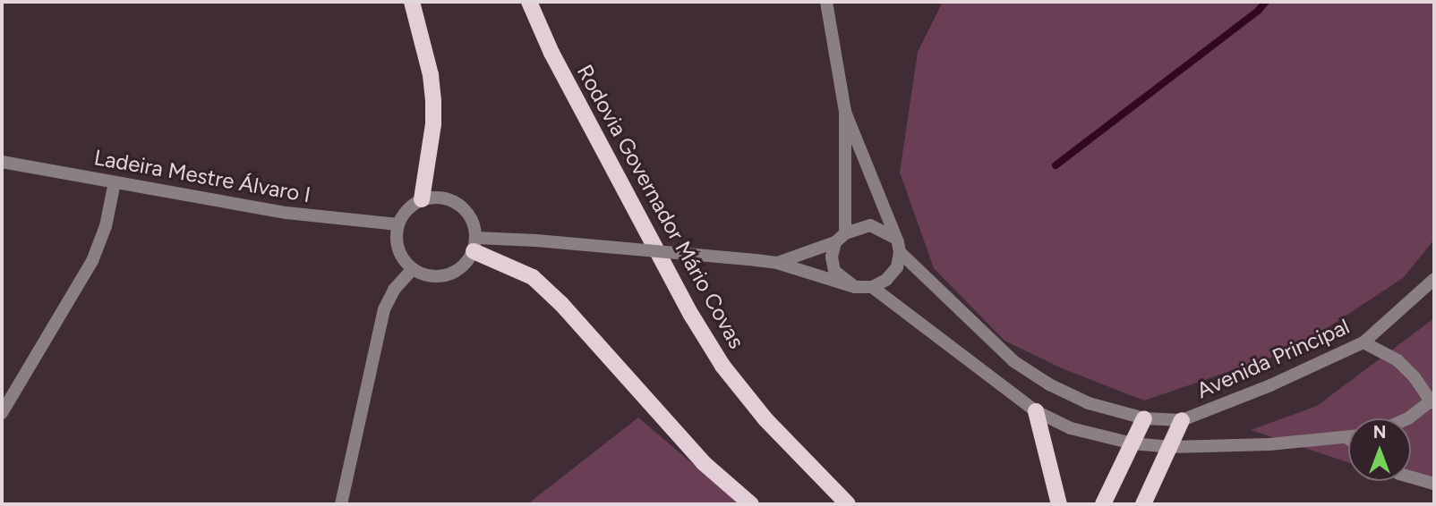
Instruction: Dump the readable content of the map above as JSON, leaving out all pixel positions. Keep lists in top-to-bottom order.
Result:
{
  "streets": {
    "main road": ["Rodovia Governador Mário Covas"],
    "street": ["Ladeira Mestre Álvaro I", "Avenida Principal"]
  },
  "north": "top"
}
